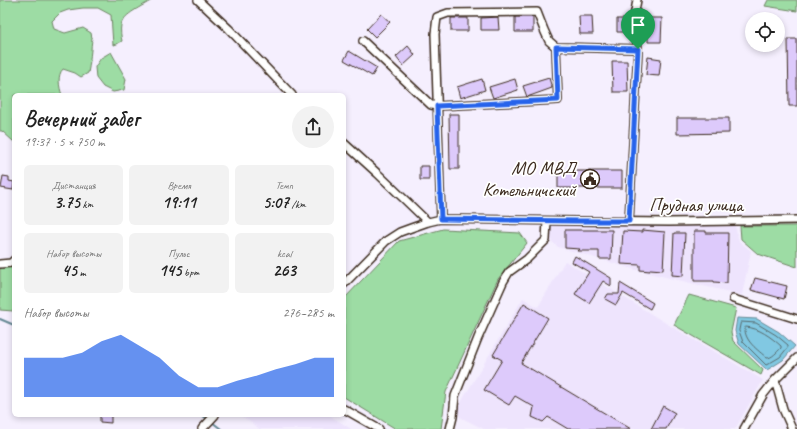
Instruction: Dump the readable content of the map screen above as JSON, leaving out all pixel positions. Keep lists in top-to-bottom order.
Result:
{
  "streets": {
    "street": ["Прудная улица"]
  },
  "places": {
    "public building": ["МО МВД Котельничский"]
  },
  "page": {
    "heading": ["Вечерний забег", "19:37 · 5 × 750 m"],
    "stats": [
      ["Дистанция", "3.75 km"],
      ["Время", "19:11"],
      ["Темп", "5:07 /km"],
      ["Набор высоты", "45 m"],
      ["Пульс", "145 bpm"],
      ["kcal", "263"]
    ],
    "chart": ["Набор высоты", "276–285 m"]
  }
}
